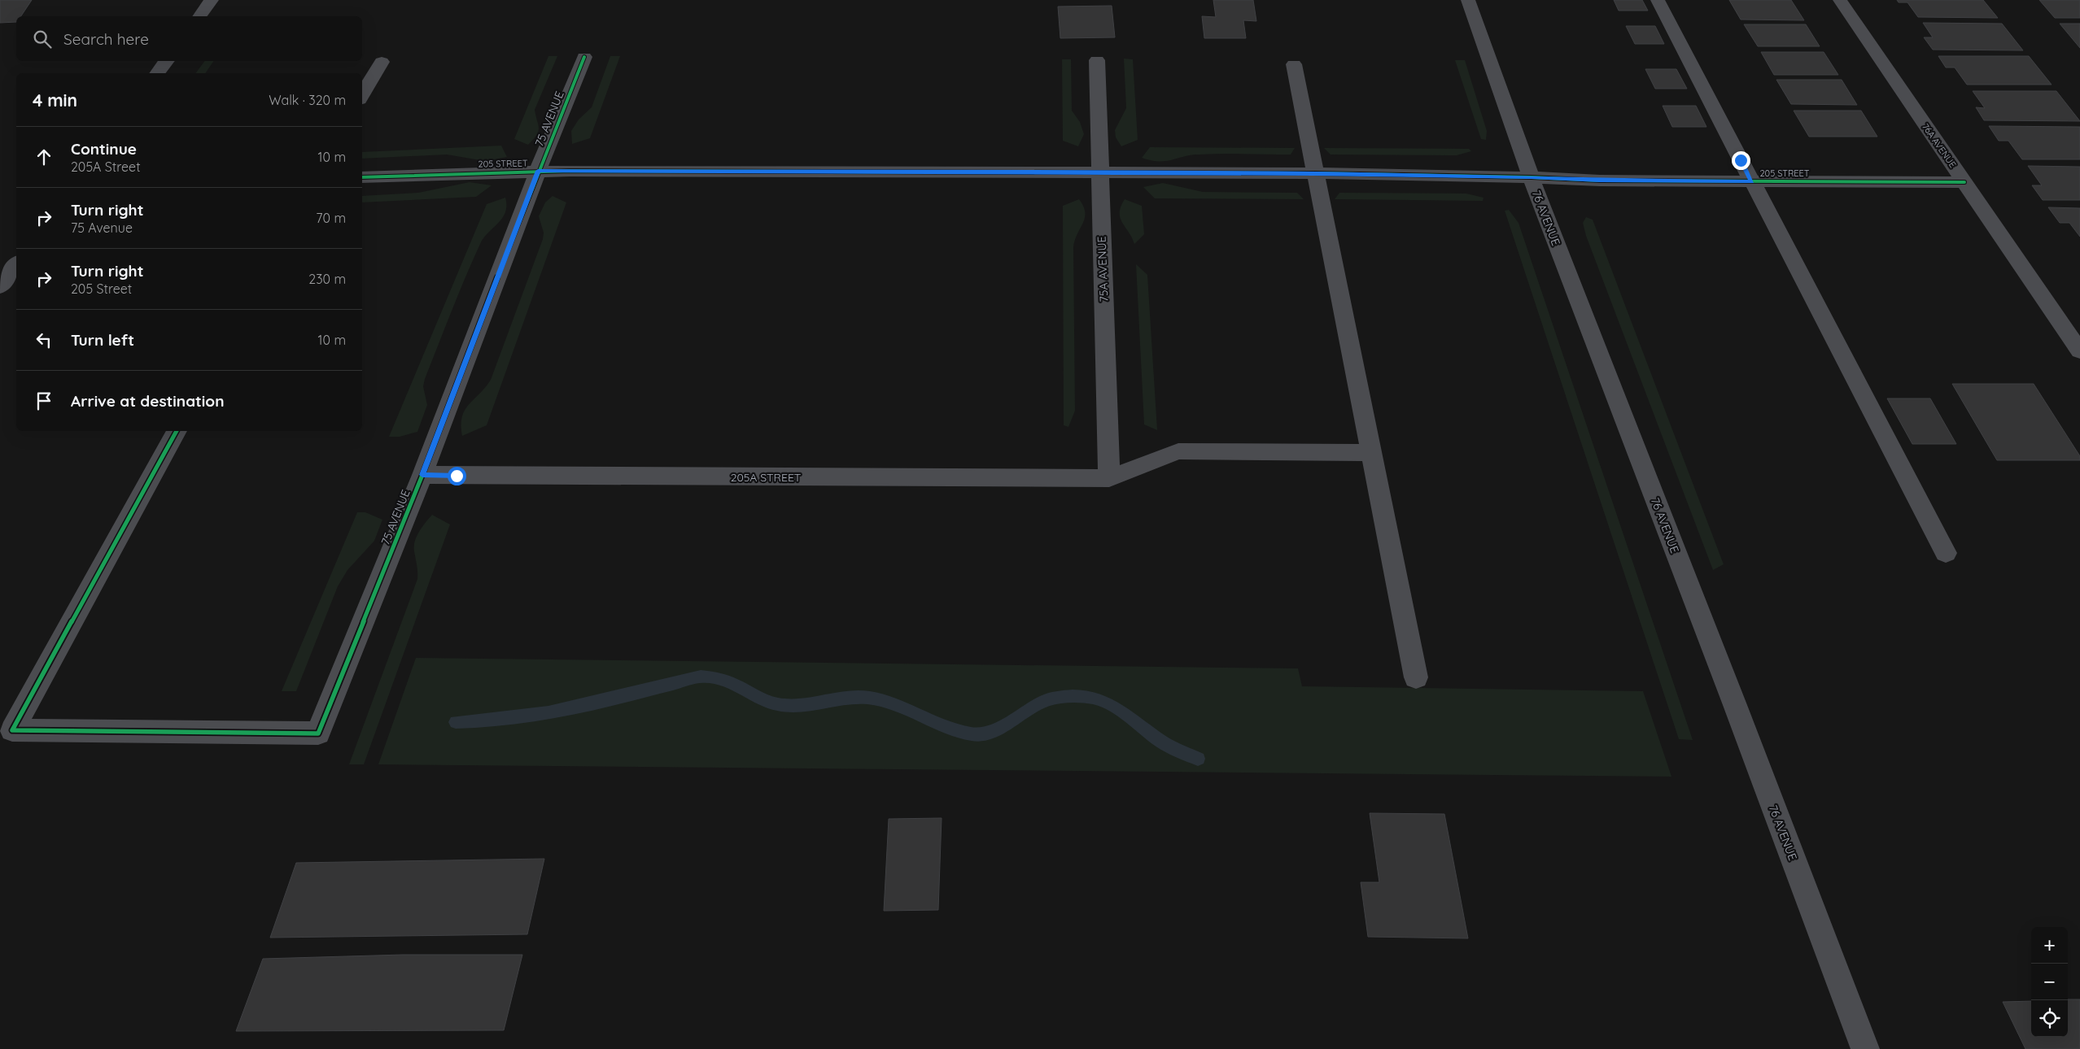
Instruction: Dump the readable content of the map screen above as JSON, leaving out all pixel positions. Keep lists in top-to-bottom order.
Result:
{
  "streets": {
    "street": [
      "75 AVENUE",
      "76A AVENUE",
      "205 STREET",
      "76 AVENUE",
      "75A AVENUE",
      "205A STREET"
    ]
  },
  "crossings": [
    ["75 AVENUE", "205 STREET"],
    ["75 AVENUE", "205A STREET"],
    ["76A AVENUE", "205 STREET"],
    ["205 STREET", "76 AVENUE"],
    ["205 STREET", "75A AVENUE"],
    ["75A AVENUE", "205A STREET"]
  ],
  "page": {
    "search": "Search here",
    "heading": ["4 min", "Walk · 320 m"],
    "list": [
      ["Continue", "205A Street", "10 m"],
      ["Turn right", "75 Avenue", "70 m"],
      ["Turn right", "205 Street", "230 m"],
      ["Turn left", "10 m"],
      "Arrive at destination"
    ],
    "map_buttons": ["+", "−"]
  }
}
